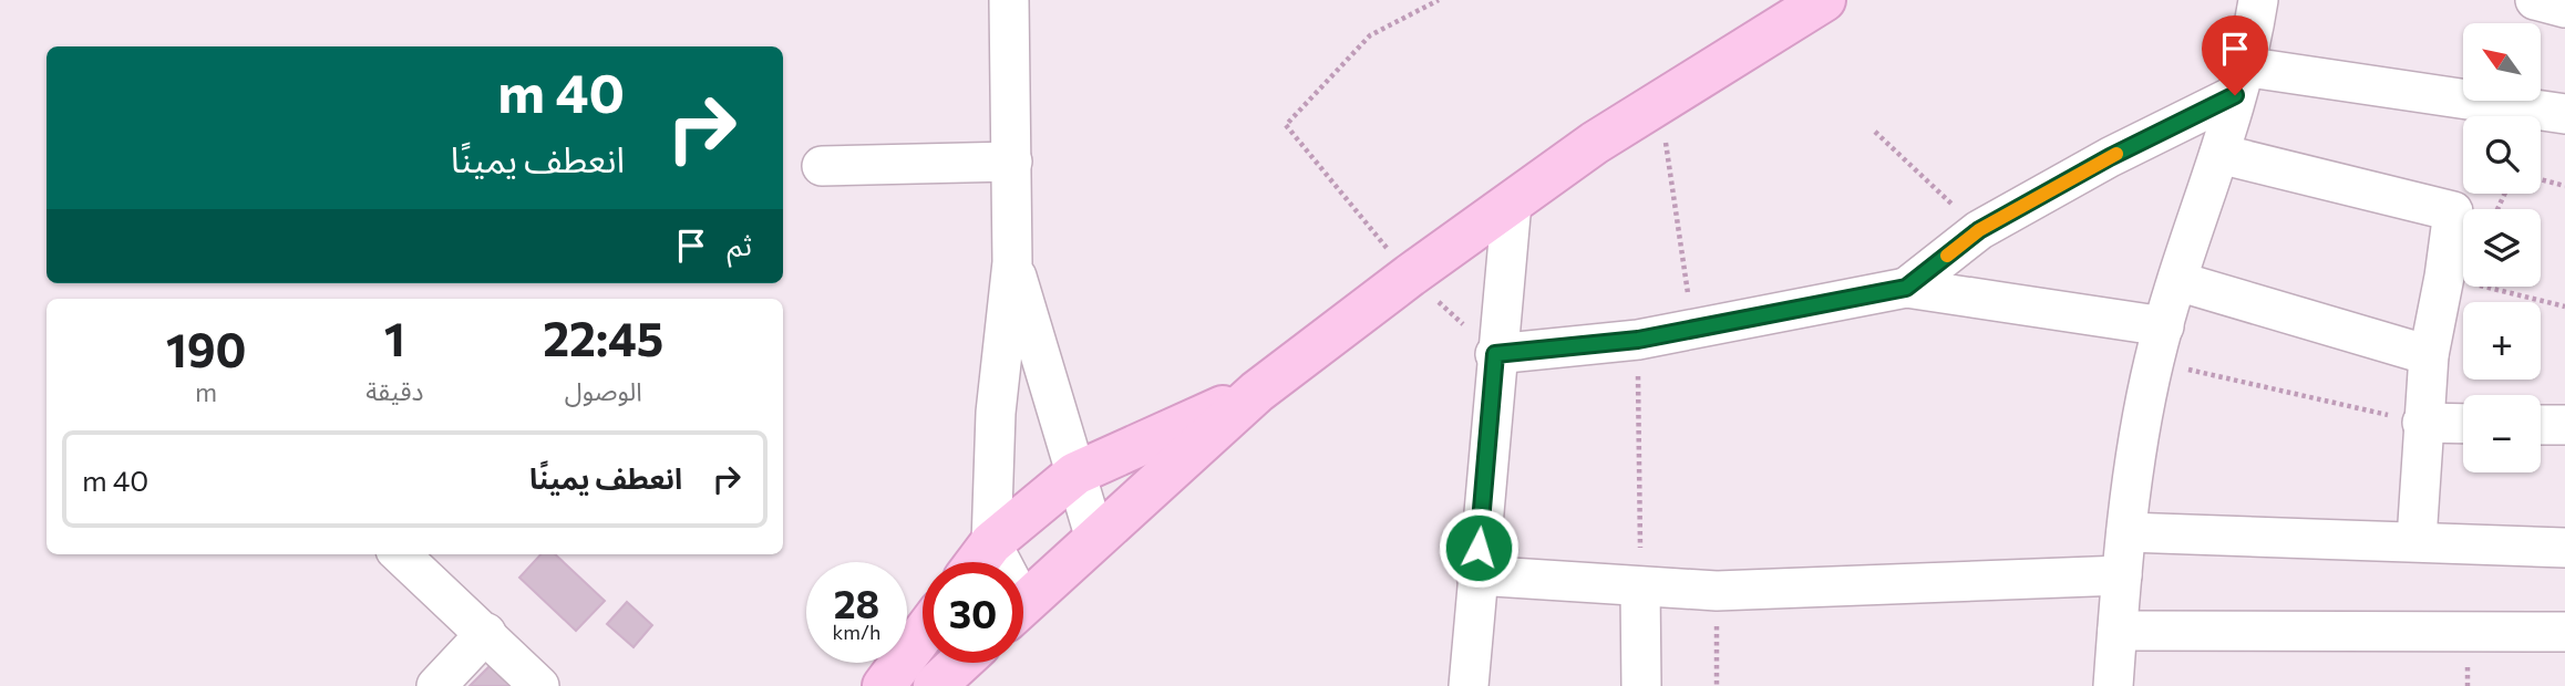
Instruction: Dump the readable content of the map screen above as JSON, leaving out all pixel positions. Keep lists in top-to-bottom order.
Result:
{
  "north": "top left",
  "page": {
    "map_buttons": ["+", "−"],
    "turn": ["40 m", "انعطف يمينًا"],
    "then": "ثم",
    "eta": [
      "22:45",
      "الوصول",
      "1",
      "دقيقة",
      "190",
      "m"
    ],
    "list": [
      {
        "name": "انعطف يمينًا",
        "value": "40 m"
      }
    ],
    "speed": "28 km/h",
    "limit": "30"
  }
}
